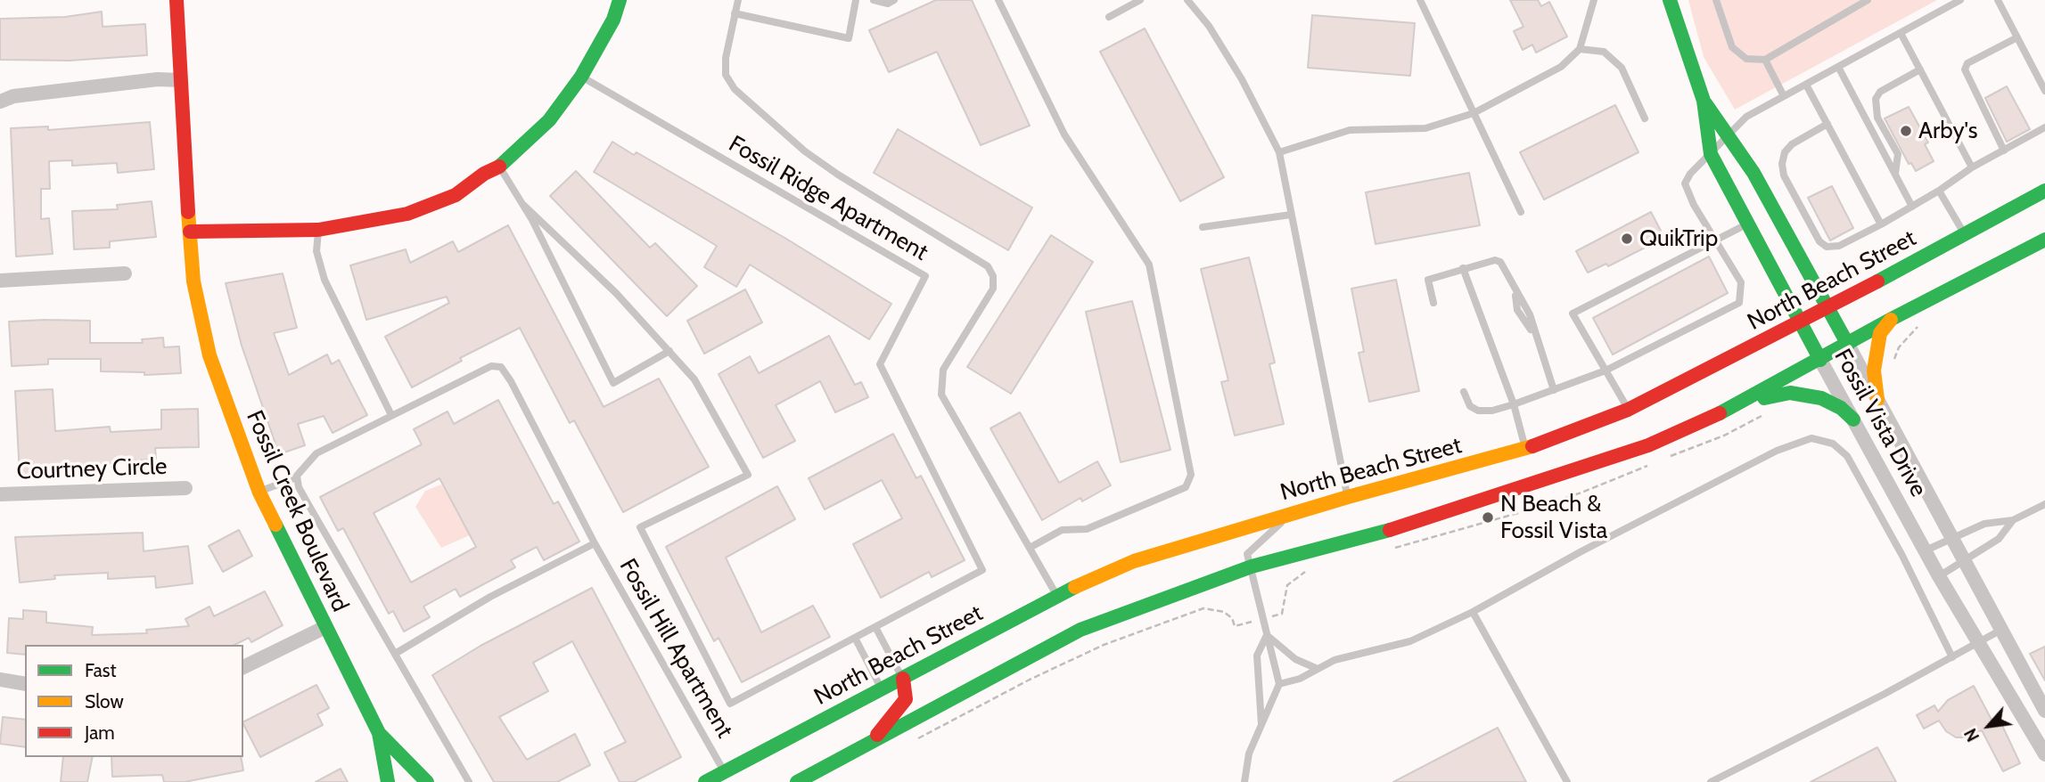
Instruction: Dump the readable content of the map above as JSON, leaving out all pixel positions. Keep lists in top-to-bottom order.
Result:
{
  "streets": {
    "main road": ["North Beach Street", "Fossil Vista Drive", "Fossil Creek Boulevard"],
    "street": ["Courtney Circle"],
    "lane": ["Fossil Ridge Apartment", "Fossil Hill Apartment"]
  },
  "crossings": [
    ["North Beach Street", "Fossil Vista Drive"],
    ["North Beach Street", "Fossil Hill Apartment"]
  ],
  "places": ["Arby's", "QuikTrip", "N Beach & Fossil Vista"],
  "legend": ["Fast", "Slow", "Jam"],
  "north": "bottom left"
}
